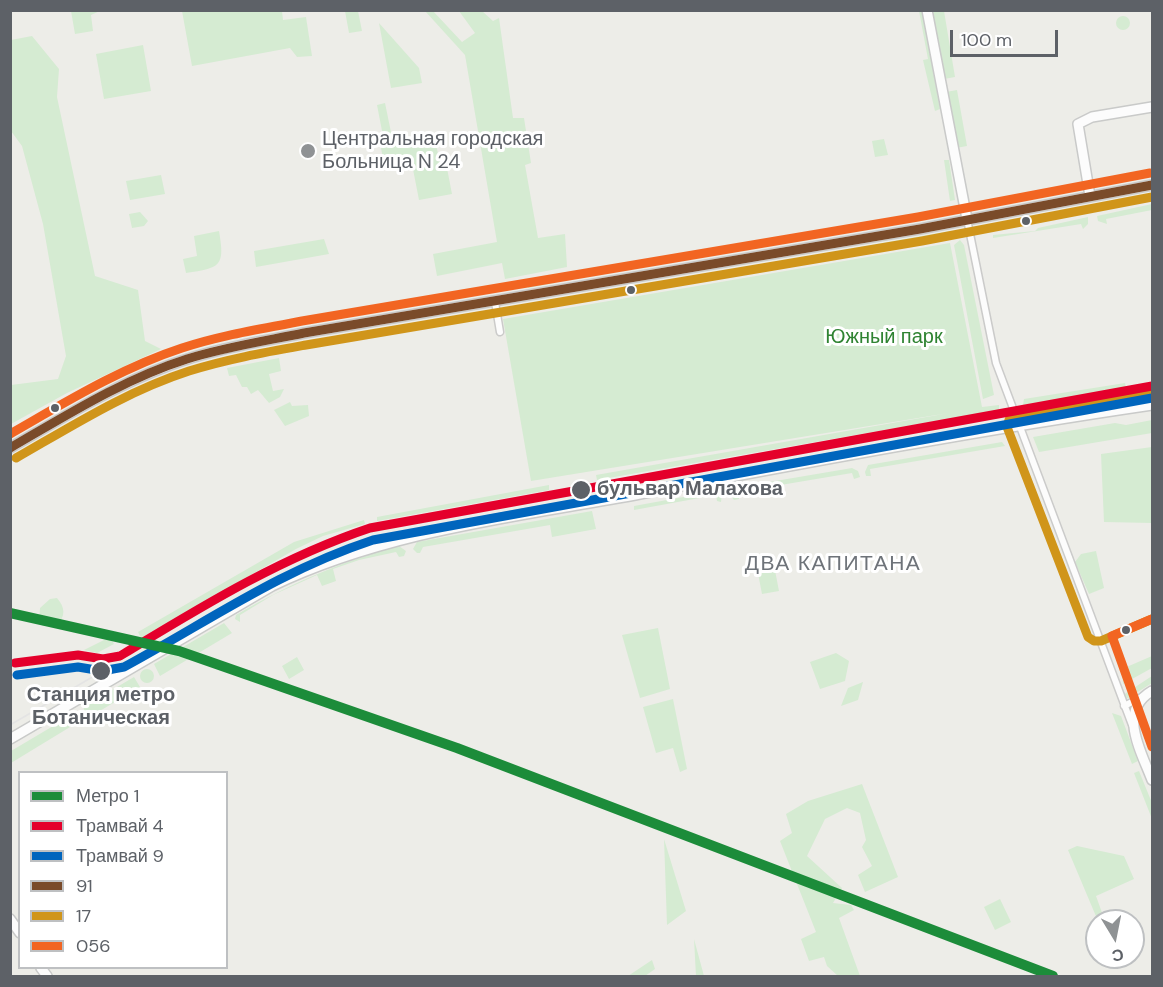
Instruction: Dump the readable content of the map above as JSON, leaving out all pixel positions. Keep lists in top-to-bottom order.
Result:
{
  "districts": ["ДВА КАПИТАНА"],
  "parks": ["Южный парк"],
  "places": ["Центральная городская Больница N 24", "бульвар Малахова", "Станция метро Ботаническая"],
  "lines": [
    "transit line 056",
    "transit line 91",
    "transit line 17",
    "tram line 4",
    "tram line 9",
    "metro line 1"
  ],
  "legend": [
    "Метро 1",
    "Трамвай 4",
    "Трамвай 9",
    "91",
    "17",
    "056"
  ],
  "scale_bar": "100 m",
  "north": "bottom"
}
